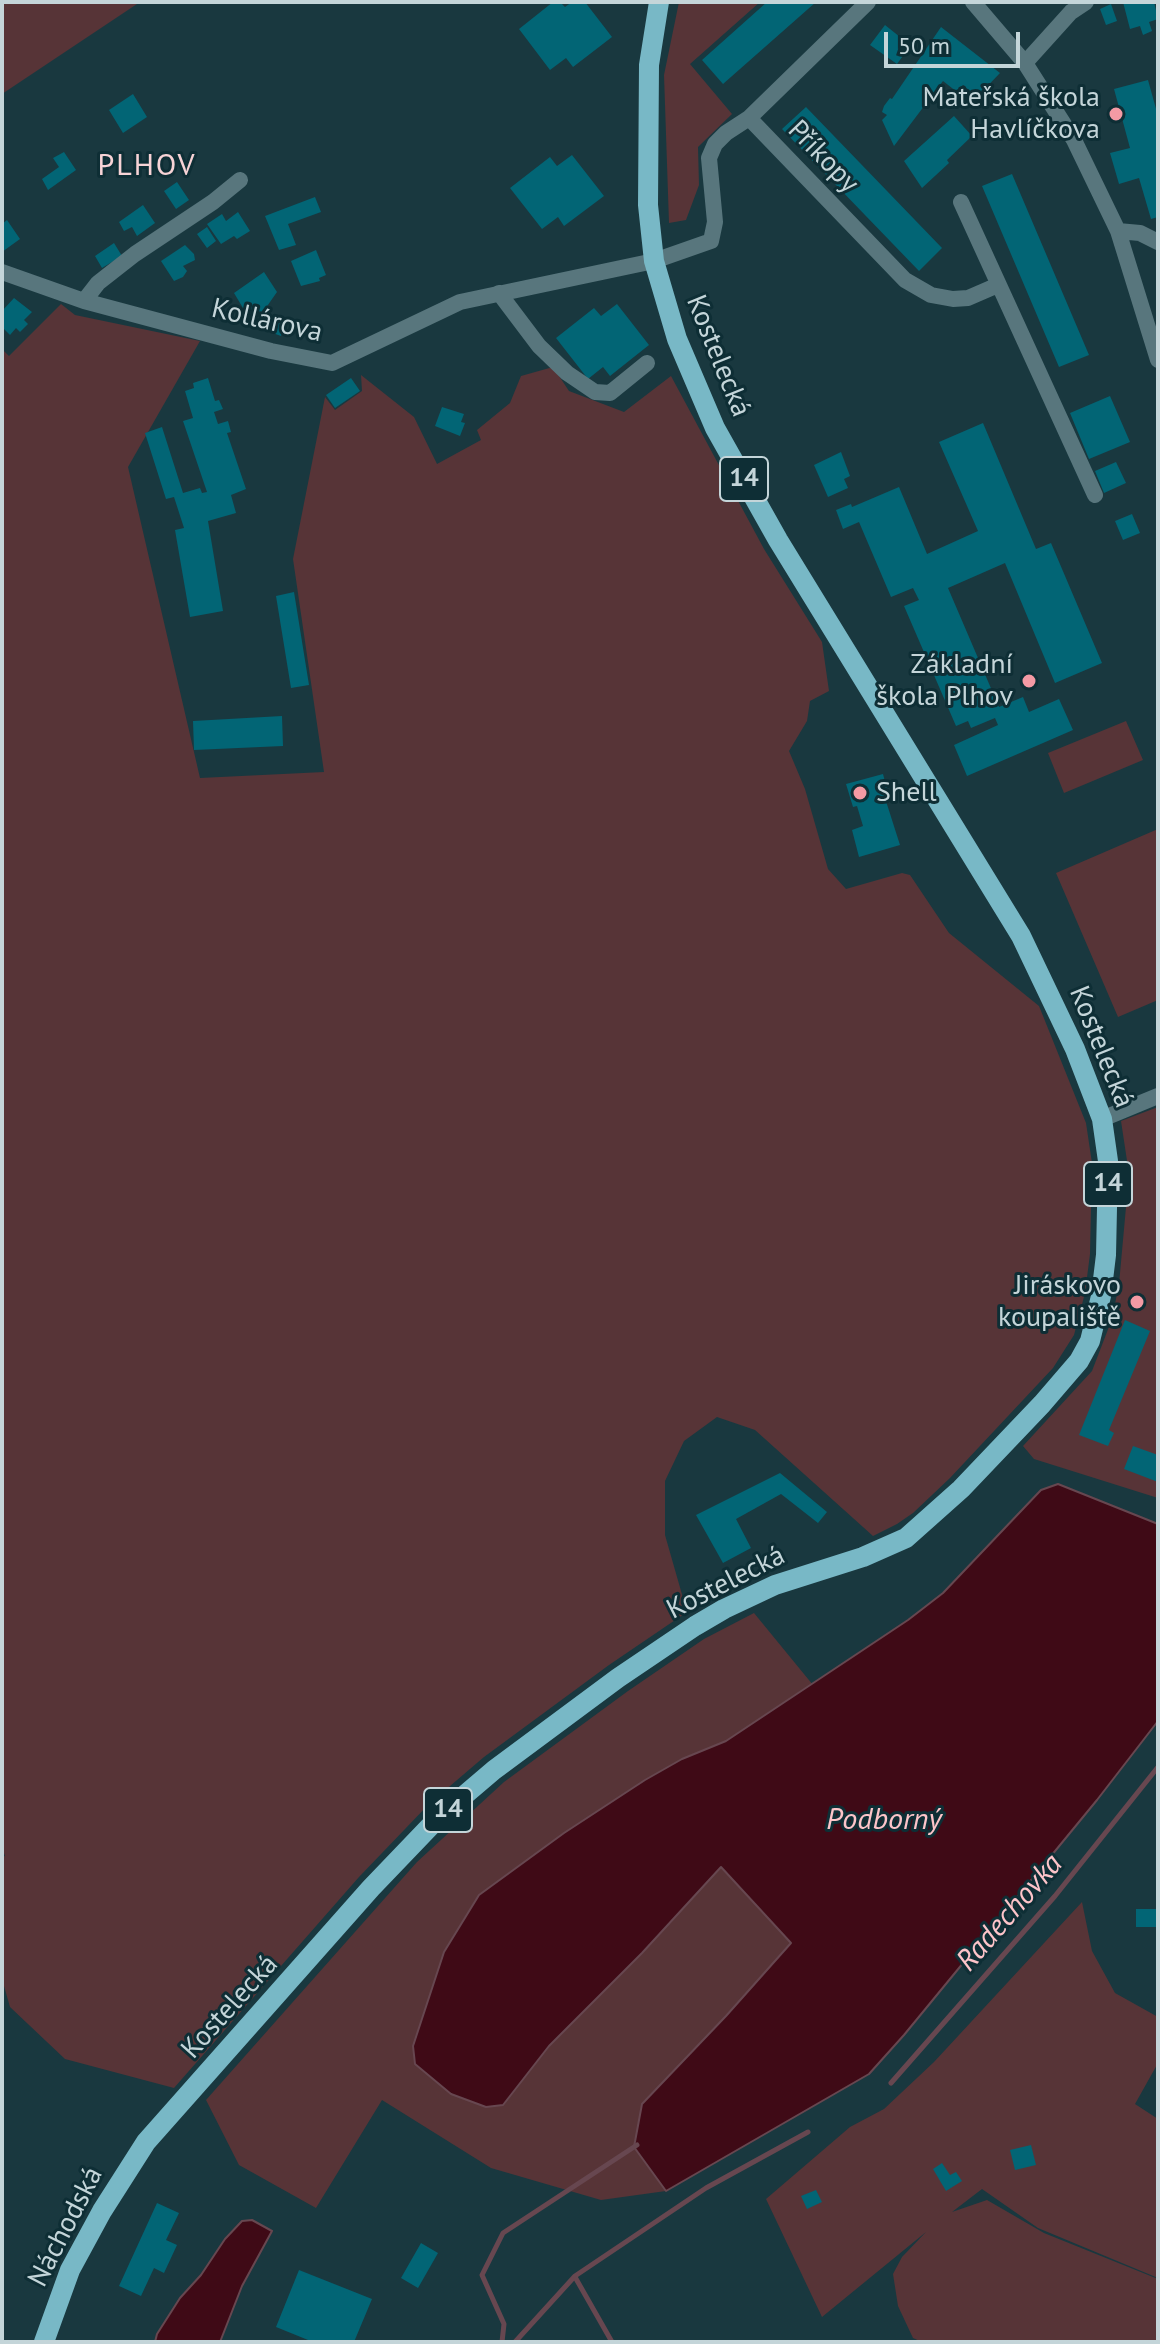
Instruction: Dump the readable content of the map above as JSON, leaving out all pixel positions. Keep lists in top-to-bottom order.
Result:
{
  "streets": {
    "main road": ["Kostelecká", "14", "Náchodská"],
    "street": ["Příkopy", "Kollárova"]
  },
  "crossings": [
    ["Příkopy", "Kollárova"],
    ["Kollárova", "Kostelecká"],
    ["Kostelecká", "Náchodská"]
  ],
  "districts": ["PLHOV"],
  "water": ["Podborný", "Radechovka"],
  "places": [
    "Mateřská škola Havlíčkova",
    "Základní škola Plhov",
    "Shell",
    "Jiráskovo koupaliště"
  ],
  "scale_bar": "50 m"
}
